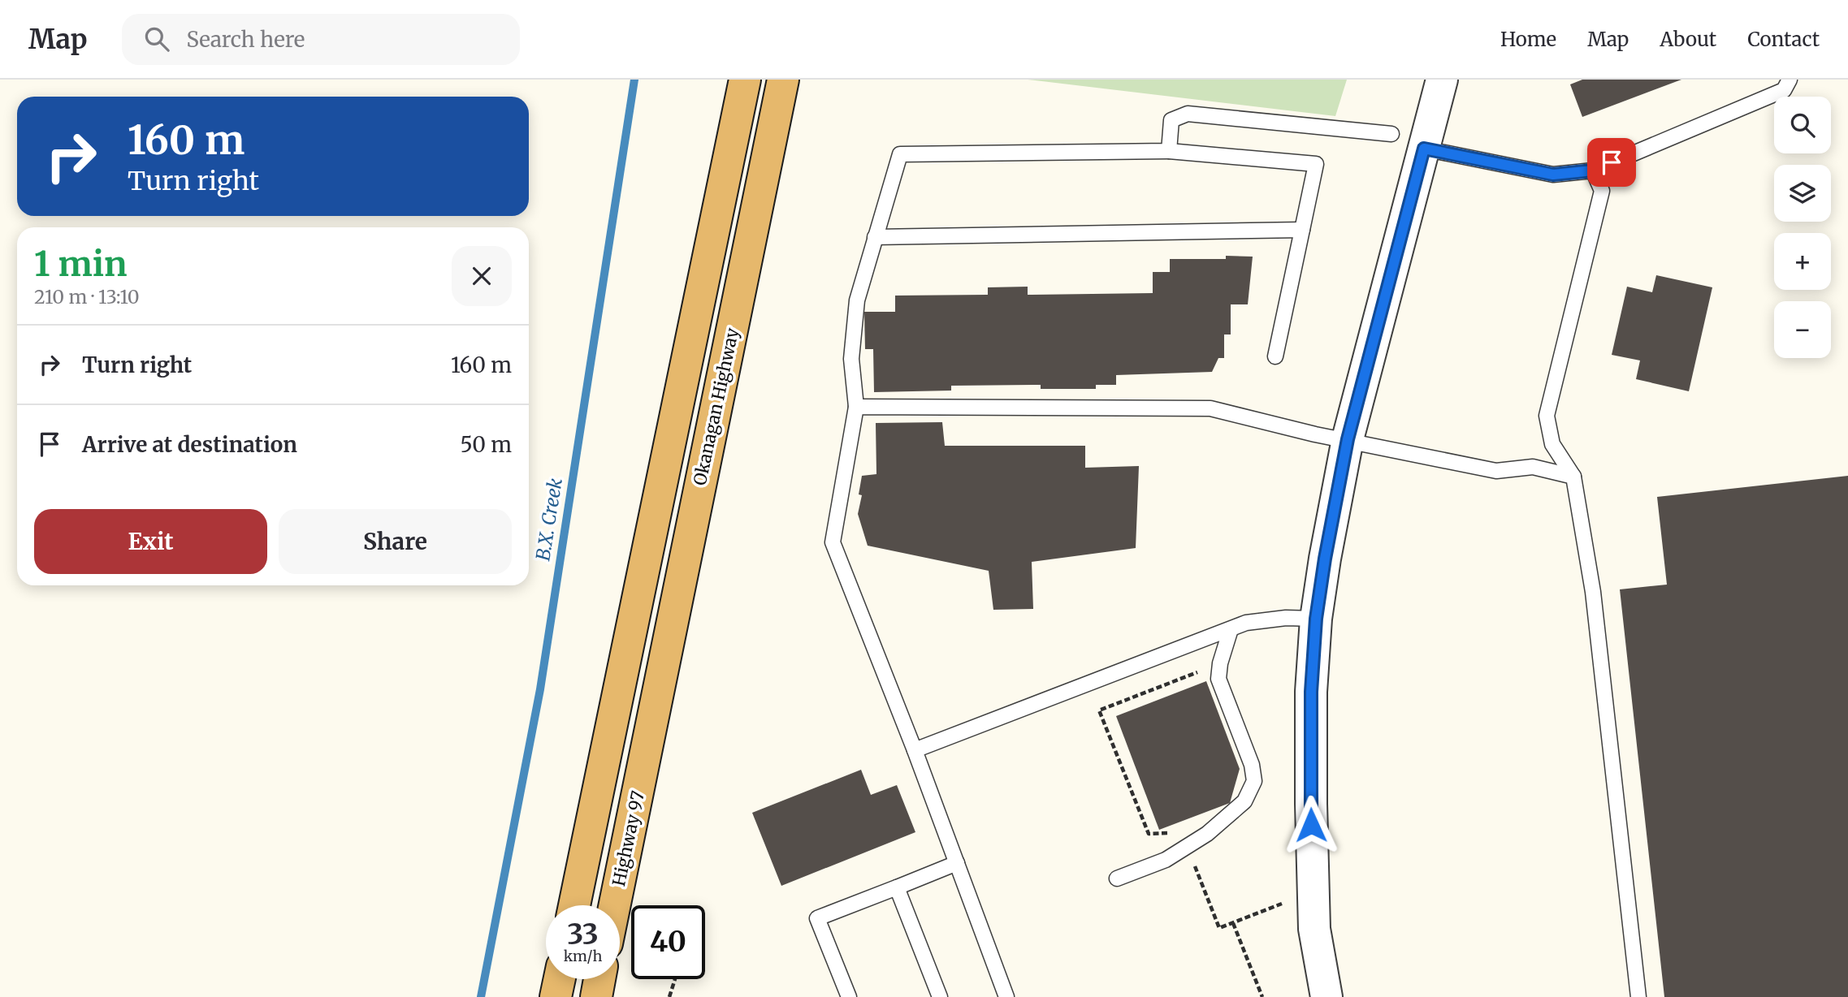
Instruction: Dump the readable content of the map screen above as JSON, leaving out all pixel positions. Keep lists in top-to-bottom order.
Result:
{
  "streets": {
    "highway": ["Okanagan Highway", "Highway 97"]
  },
  "crossings": [
    ["Okanagan Highway", "Highway 97"]
  ],
  "water": ["B.X. Creek"],
  "page": {
    "header": "Map",
    "search": "Search here",
    "nav": [
      "Home",
      "Map",
      "About",
      "Contact"
    ],
    "map_buttons": ["+", "−"],
    "turn": ["160 m", "Turn right"],
    "heading": ["1 min", "210 m · 13:10"],
    "list": [
      {
        "name": "Turn right",
        "value": "160 m"
      },
      {
        "name": "Arrive at destination",
        "value": "50 m"
      }
    ],
    "buttons": ["Exit", "Share"],
    "speed": "33 km/h",
    "limit": "40"
  }
}
